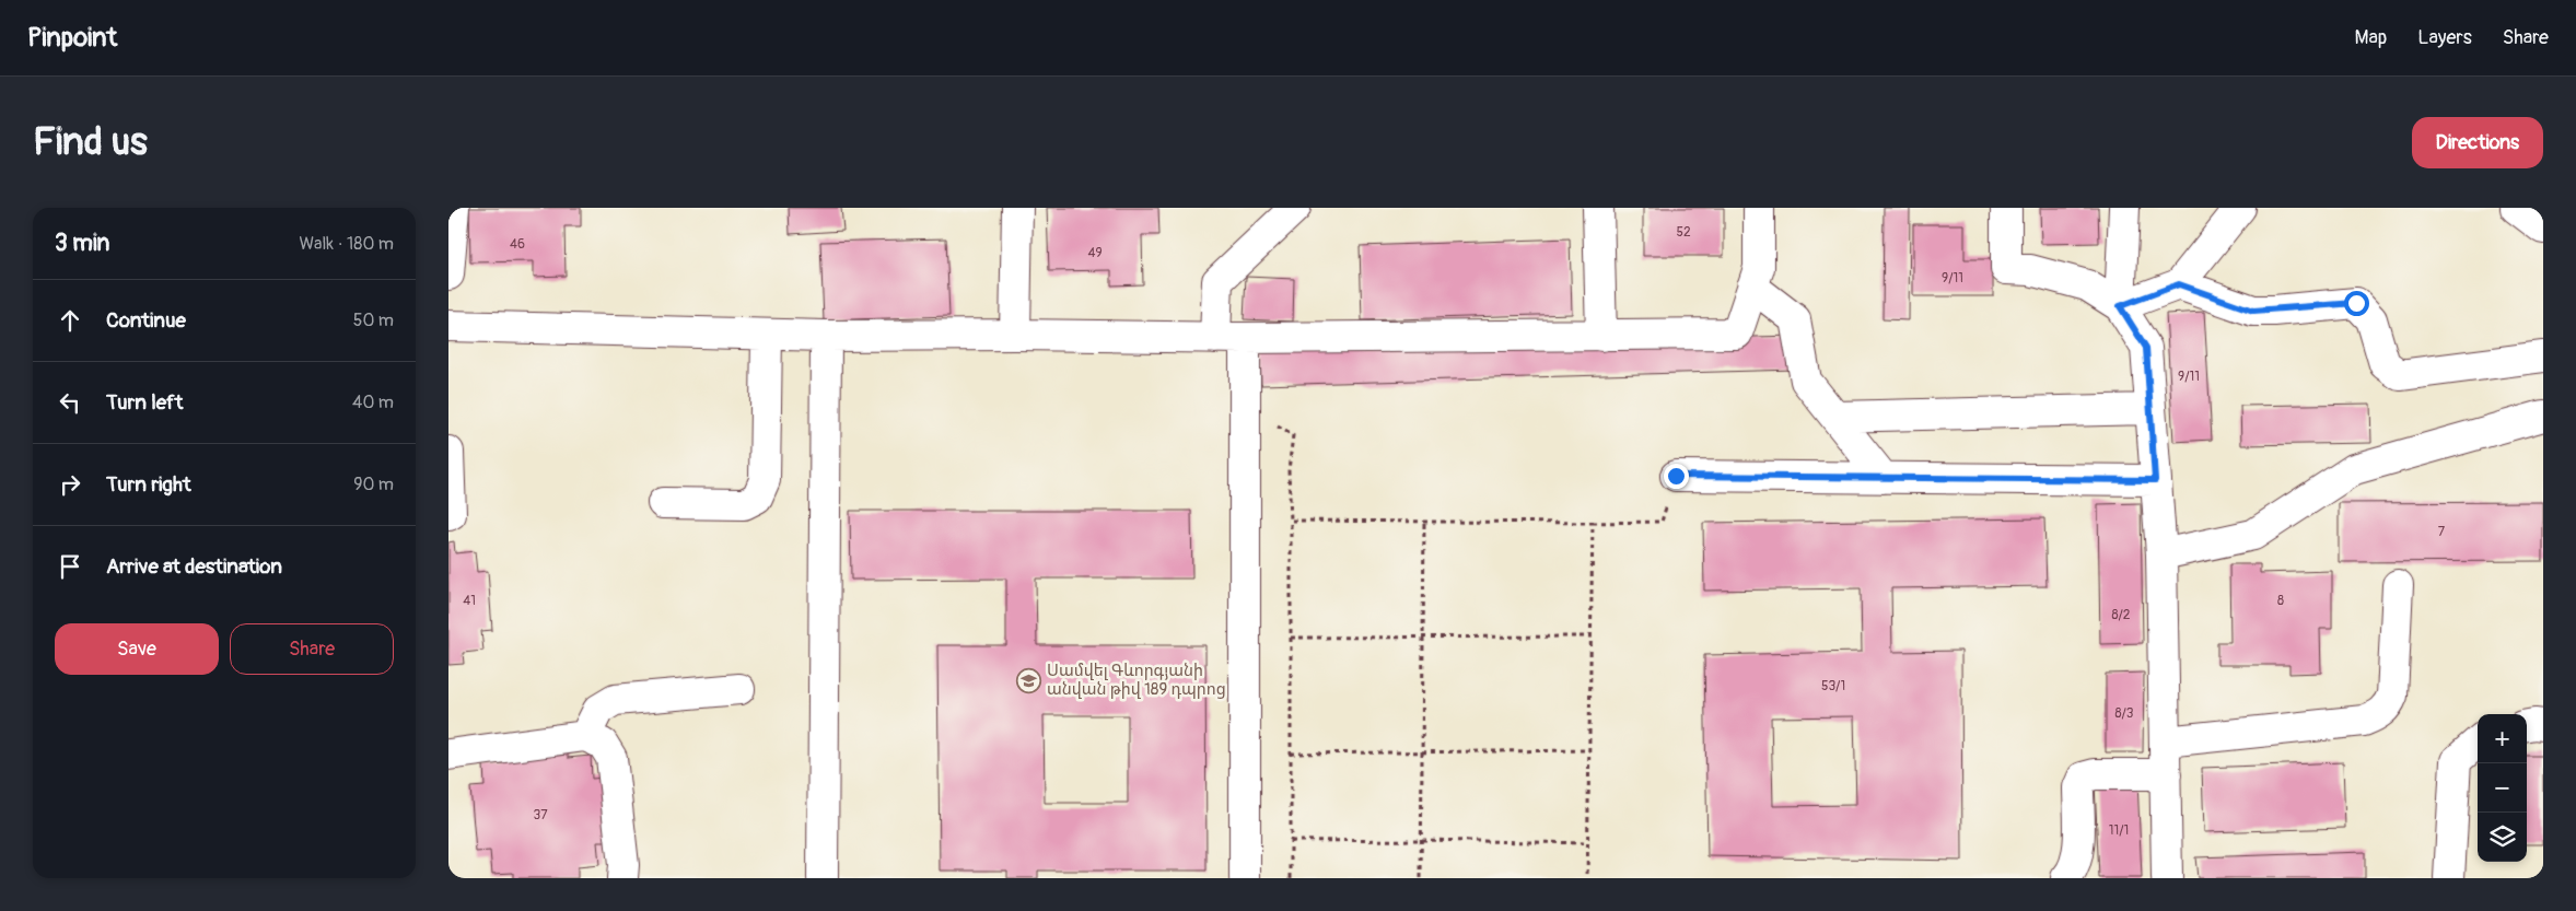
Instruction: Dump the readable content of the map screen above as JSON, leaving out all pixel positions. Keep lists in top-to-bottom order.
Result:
{
  "places": {
    "school or university": ["Սամվել Գևորգյանի անվան թիվ 189 դպրոց"]
  },
  "house_numbers": [
    "52",
    "46",
    "49",
    "9/11",
    "9/11",
    "7",
    "41",
    "8",
    "8/2",
    "53/1",
    "8/3",
    "37",
    "11/1"
  ],
  "page": {
    "header": "Pinpoint",
    "nav": ["Map", "Layers", "Share"],
    "buttons": [
      "Directions",
      ["Save", "Share"]
    ],
    "title": "Find us",
    "heading": ["3 min", "Walk · 180 m"],
    "list": [
      ["Continue", "50 m"],
      ["Turn left", "40 m"],
      ["Turn right", "90 m"],
      "Arrive at destination"
    ],
    "map_buttons": ["+", "−"]
  }
}
